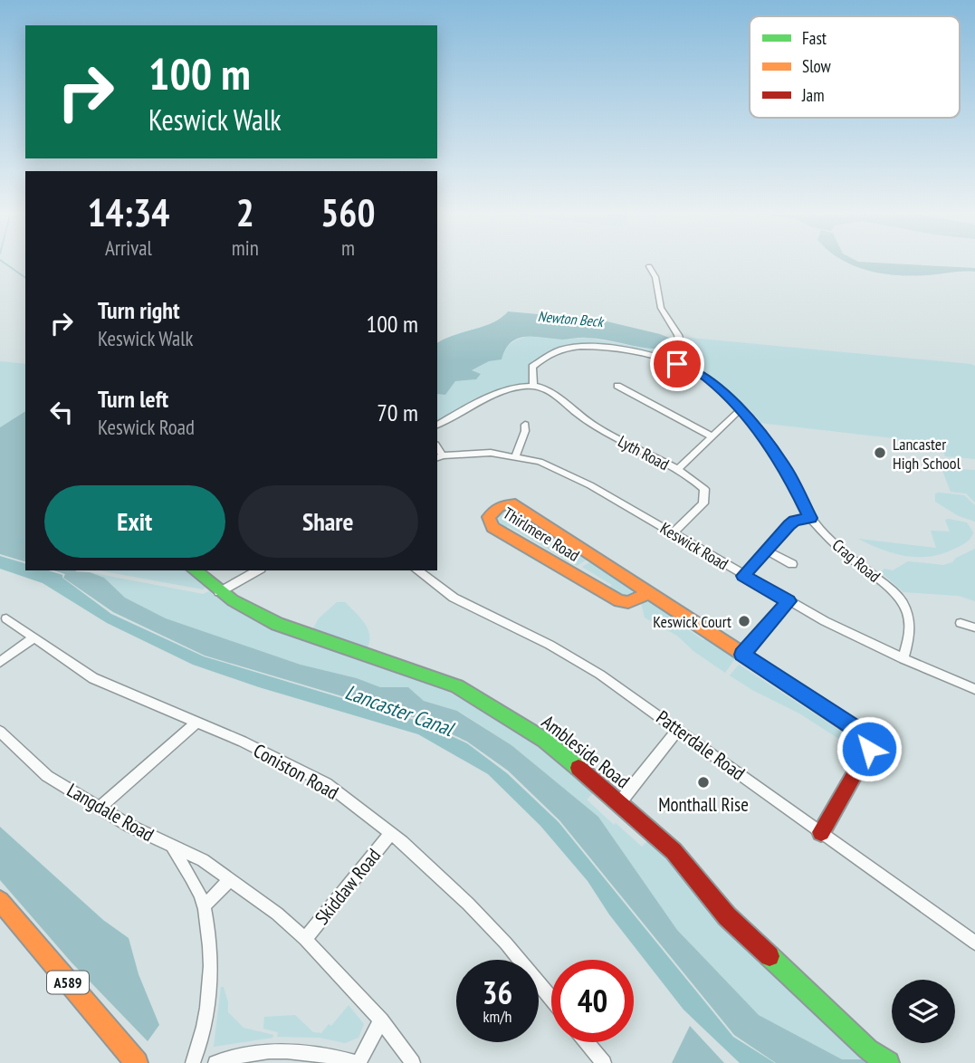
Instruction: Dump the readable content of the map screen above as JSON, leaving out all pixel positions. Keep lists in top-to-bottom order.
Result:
{
  "streets": {
    "street": [
      "Lyth Road",
      "Thirlmere Road",
      "Keswick Road",
      "Crag Road",
      "Patterdale Road",
      "Ambleside Road",
      "Coniston Road",
      "Langdale Road",
      "Skiddaw Road",
      "A589"
    ]
  },
  "crossings": [
    ["Lyth Road", "Keswick Road"],
    ["Thirlmere Road", "Patterdale Road"],
    ["Keswick Road", "Crag Road"],
    ["Coniston Road", "Skiddaw Road"],
    ["Langdale Road", "Skiddaw Road"]
  ],
  "water": ["Newton Beck", "Lancaster Canal"],
  "places": ["Lancaster High School", "Keswick Court", "Monthall Rise"],
  "legend": ["Fast", "Slow", "Jam"],
  "page": {
    "turn": ["100 m", "Keswick Walk"],
    "eta": [
      "14:34",
      "Arrival",
      "2",
      "min",
      "560",
      "m"
    ],
    "list": [
      {
        "name": "Turn right",
        "note": "Keswick Walk",
        "value": "100 m"
      },
      {
        "name": "Turn left",
        "note": "Keswick Road",
        "value": "70 m"
      }
    ],
    "buttons": ["Exit", "Share"],
    "speed": "36 km/h",
    "limit": "40"
  }
}
